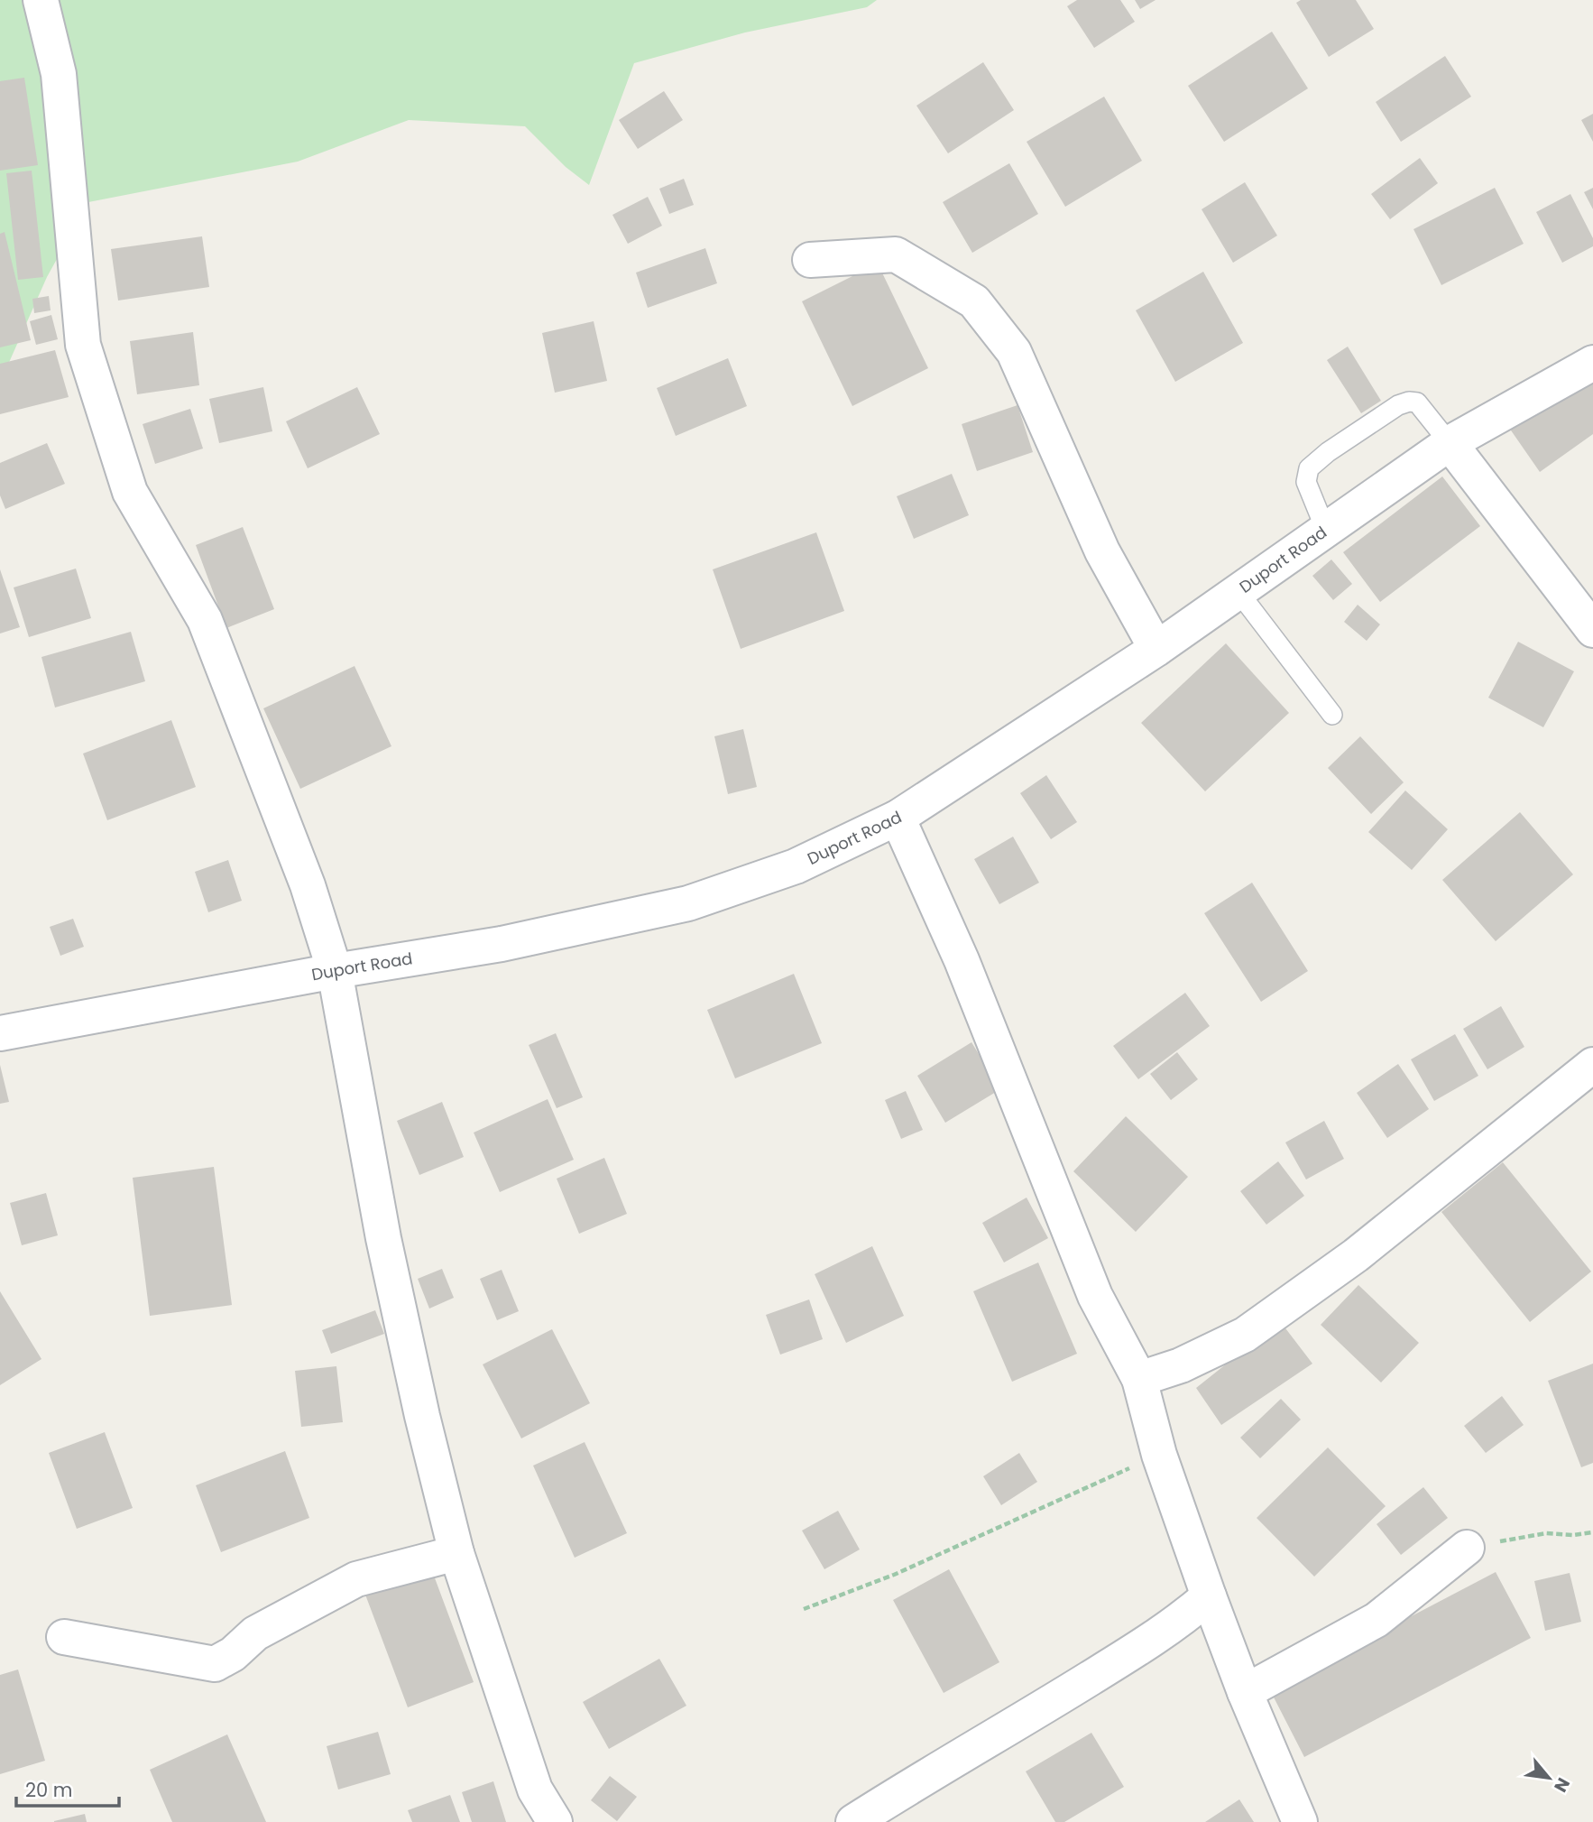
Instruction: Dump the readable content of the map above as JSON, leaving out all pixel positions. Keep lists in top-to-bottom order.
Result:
{
  "streets": {
    "street": ["Duport Road"]
  },
  "scale_bar": "20 m",
  "north": "bottom right"
}
